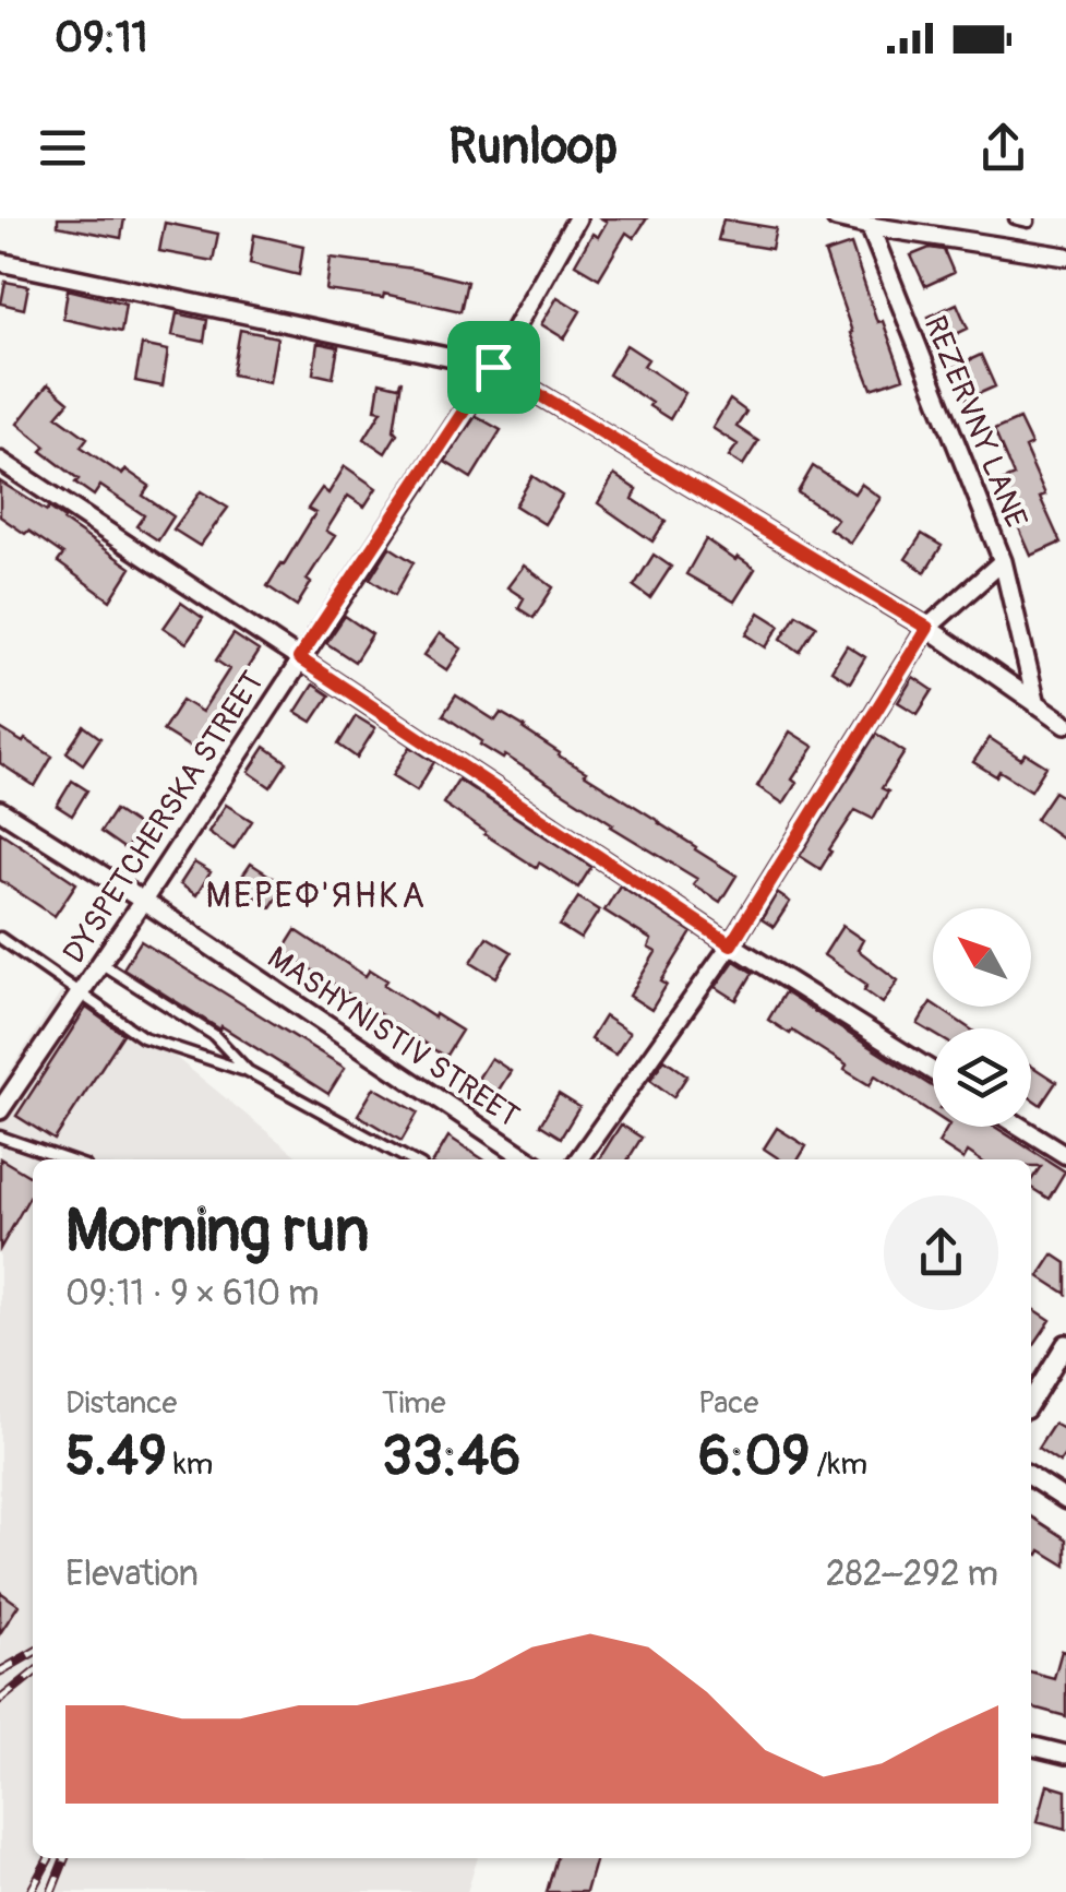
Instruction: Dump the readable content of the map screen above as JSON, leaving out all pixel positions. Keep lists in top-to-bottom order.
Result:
{
  "streets": {
    "street": ["REZERVNY LANE", "DYSPETCHERSKA STREET", "MASHYNISTIV STREET"]
  },
  "crossings": [
    ["DYSPETCHERSKA STREET", "MASHYNISTIV STREET"]
  ],
  "districts": ["МЕРЕФ'ЯНКА"],
  "north": "top left",
  "page": {
    "status": "09:11",
    "header": "Runloop",
    "heading": ["Morning run", "09:11 · 9 × 610 m"],
    "stats": [
      ["Distance", "5.49 km"],
      ["Time", "33:46"],
      ["Pace", "6:09 /km"]
    ],
    "chart": ["Elevation", "282–292 m"]
  }
}
